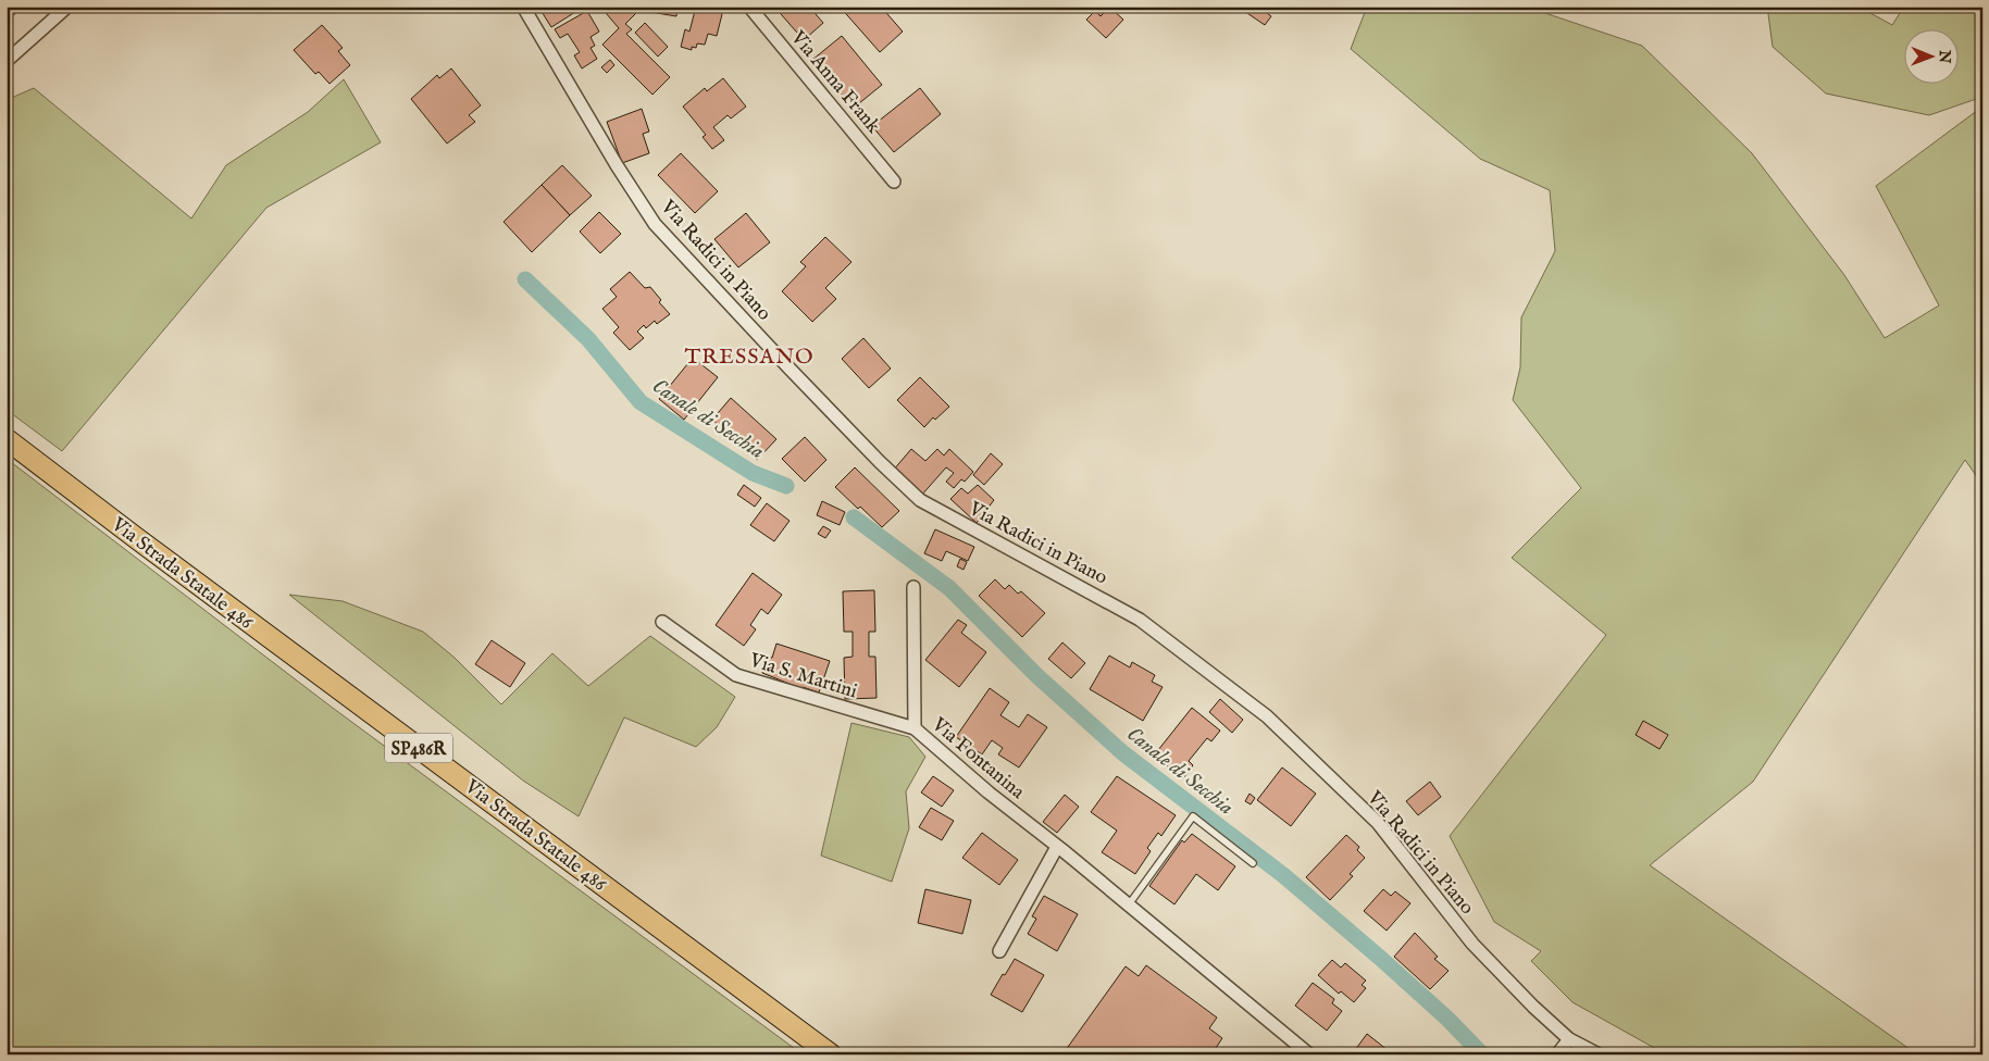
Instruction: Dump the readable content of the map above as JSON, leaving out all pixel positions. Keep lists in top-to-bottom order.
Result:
{
  "streets": {
    "main road": ["Via Strada Statale 486", "SP486R"],
    "street": [
      "Via Anna Frank",
      "Via Radici in Piano",
      "Via S. Martini",
      "Via Fontanina"
    ]
  },
  "crossings": [
    ["Via S. Martini", "Via Fontanina"]
  ],
  "districts": ["TRESSANO"],
  "water": ["Canale di Secchia"],
  "north": "right"
}
